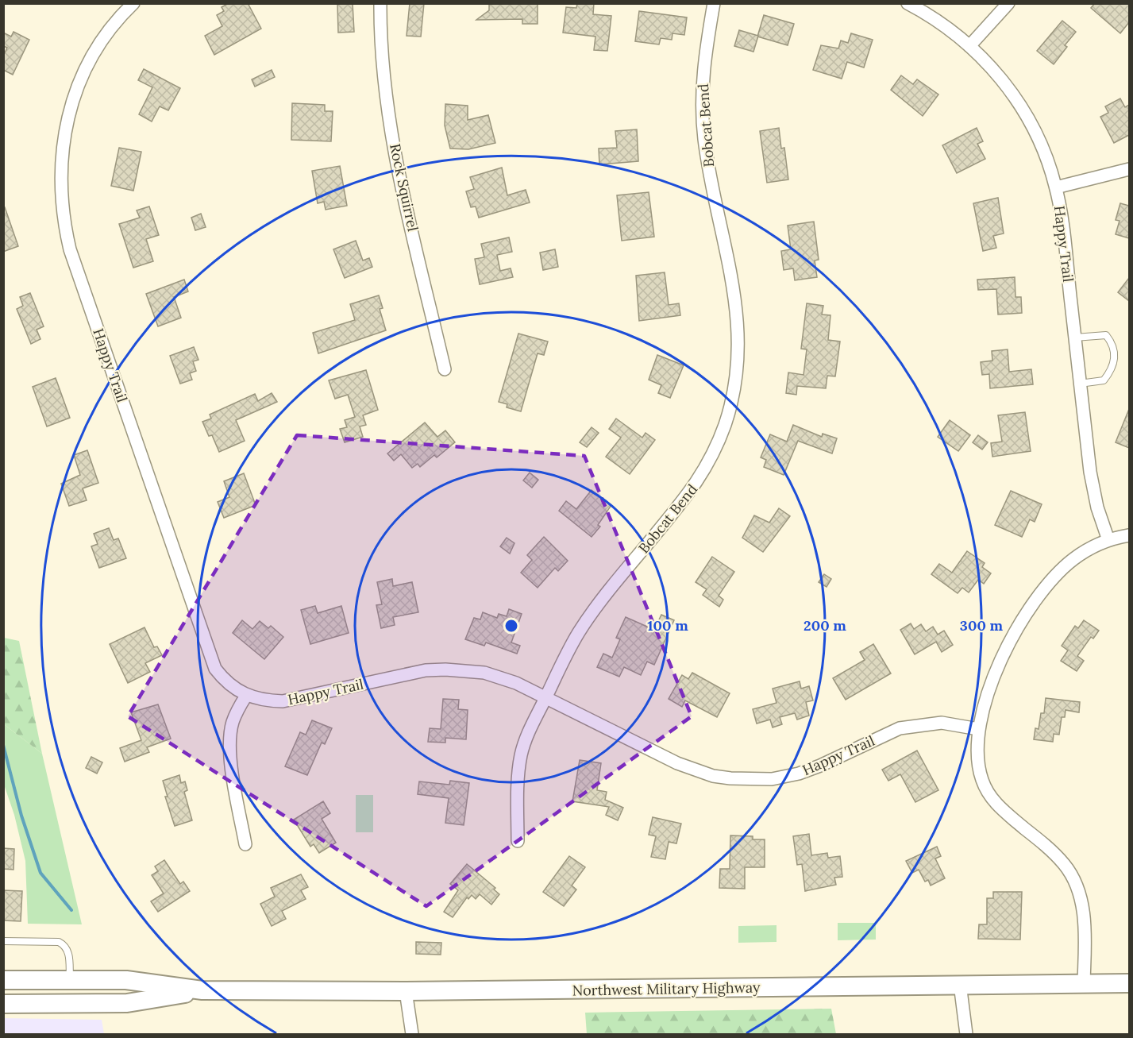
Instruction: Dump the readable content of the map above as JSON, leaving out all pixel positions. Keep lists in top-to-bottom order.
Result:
{
  "streets": {
    "main road": ["Northwest Military Highway"],
    "street": ["Bobcat Bend", "Rock Squirrel", "Happy Trail"]
  },
  "crossings": [
    ["Bobcat Bend", "Happy Trail"]
  ],
  "rings": ["100 m", "200 m", "300 m"]
}
